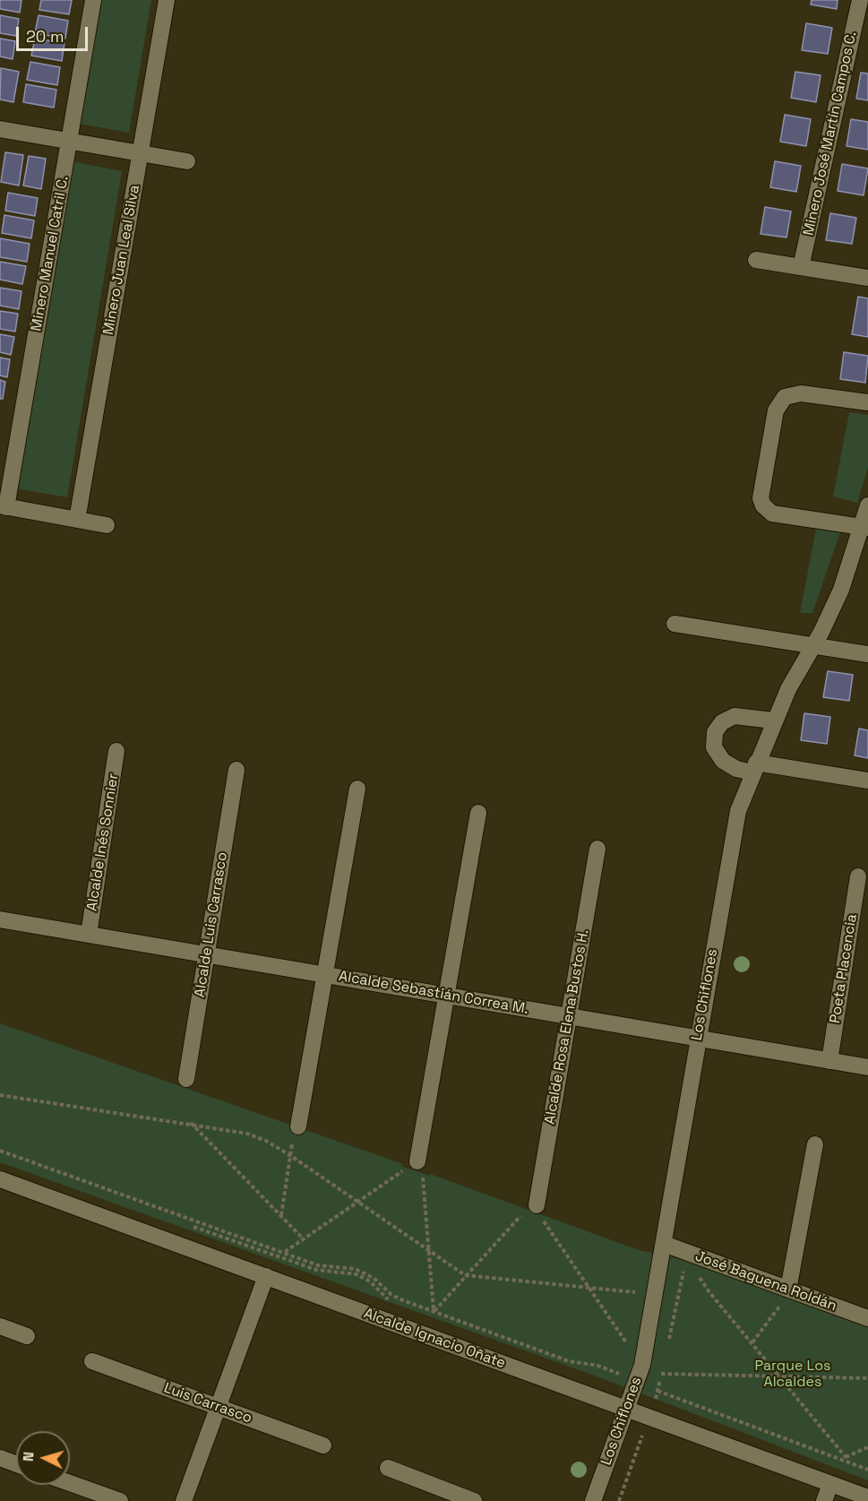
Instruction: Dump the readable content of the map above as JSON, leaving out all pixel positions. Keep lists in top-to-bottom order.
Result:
{
  "streets": {
    "street": [
      "Minero José Martín Campos C.",
      "Minero Manuel Catril C.",
      "Minero Juan Leal Silva",
      "Alcalde Inés Sonnier",
      "Alcalde Luis Carrasco",
      "Poeta Placencia",
      "Alcalde Sebastián Correa M.",
      "Los Chiflones",
      "Alcalde Rosa Elena Bustos H.",
      "José Baguena Roldán",
      "Alcalde Ignacio Oñate",
      "Luis Carrasco"
    ]
  },
  "crossings": [
    ["Alcalde Inés Sonnier", "Alcalde Sebastián Correa M."],
    ["Alcalde Luis Carrasco", "Alcalde Sebastián Correa M."],
    ["Poeta Placencia", "Alcalde Sebastián Correa M."],
    ["Alcalde Sebastián Correa M.", "Los Chiflones"],
    ["Alcalde Sebastián Correa M.", "Alcalde Rosa Elena Bustos H."],
    ["Los Chiflones", "José Baguena Roldán"],
    ["Los Chiflones", "Alcalde Ignacio Oñate"]
  ],
  "parks": ["Parque Los Alcaldes"],
  "scale_bar": "20 m",
  "north": "left"
}
